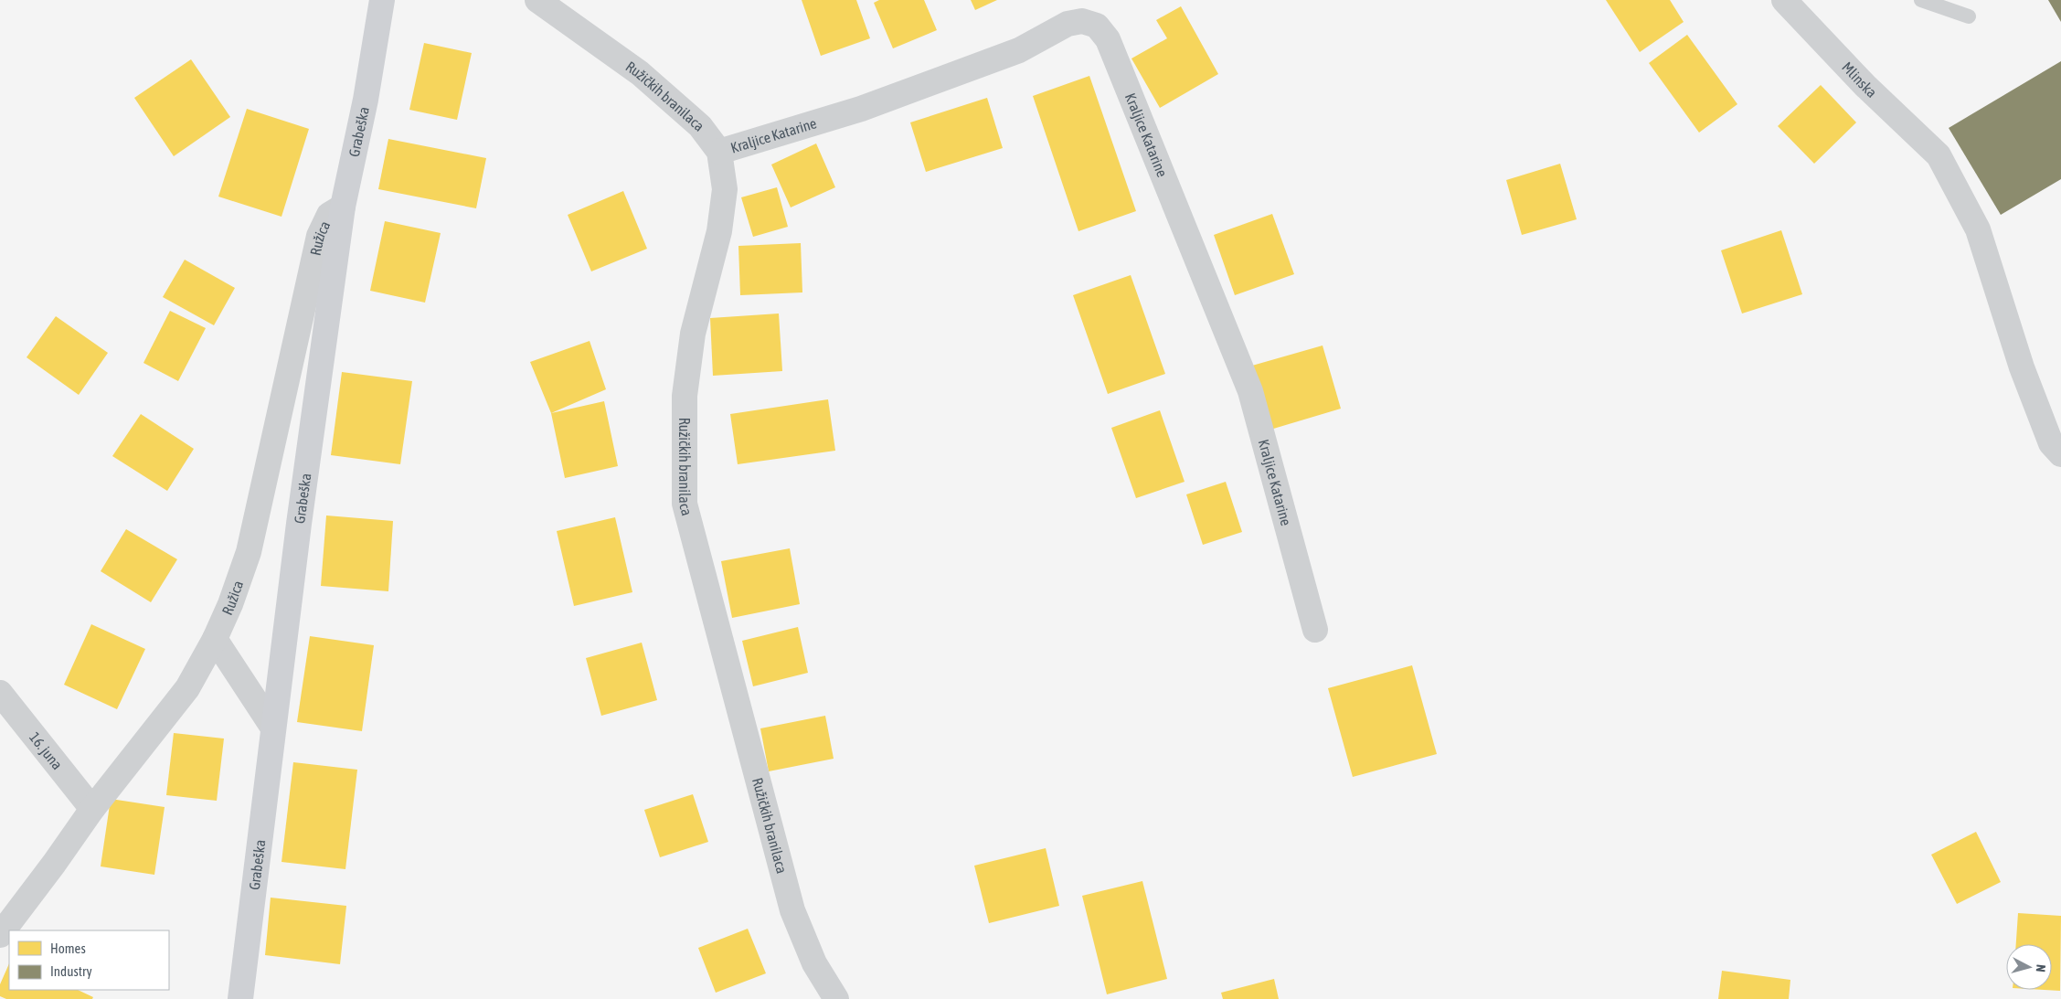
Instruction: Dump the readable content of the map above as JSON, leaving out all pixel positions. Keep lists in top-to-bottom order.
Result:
{
  "streets": {
    "street": [
      "Mlinska",
      "Ružičkih branilaca",
      "Grabeška",
      "Kraljice Katarine",
      "Ružica",
      "16. juna"
    ]
  },
  "crossings": [
    ["Ružičkih branilaca", "Kraljice Katarine"],
    ["Grabeška", "Ružica"],
    ["Ružica", "16. juna"]
  ],
  "legend": ["Homes", "Industry"],
  "north": "right"
}
